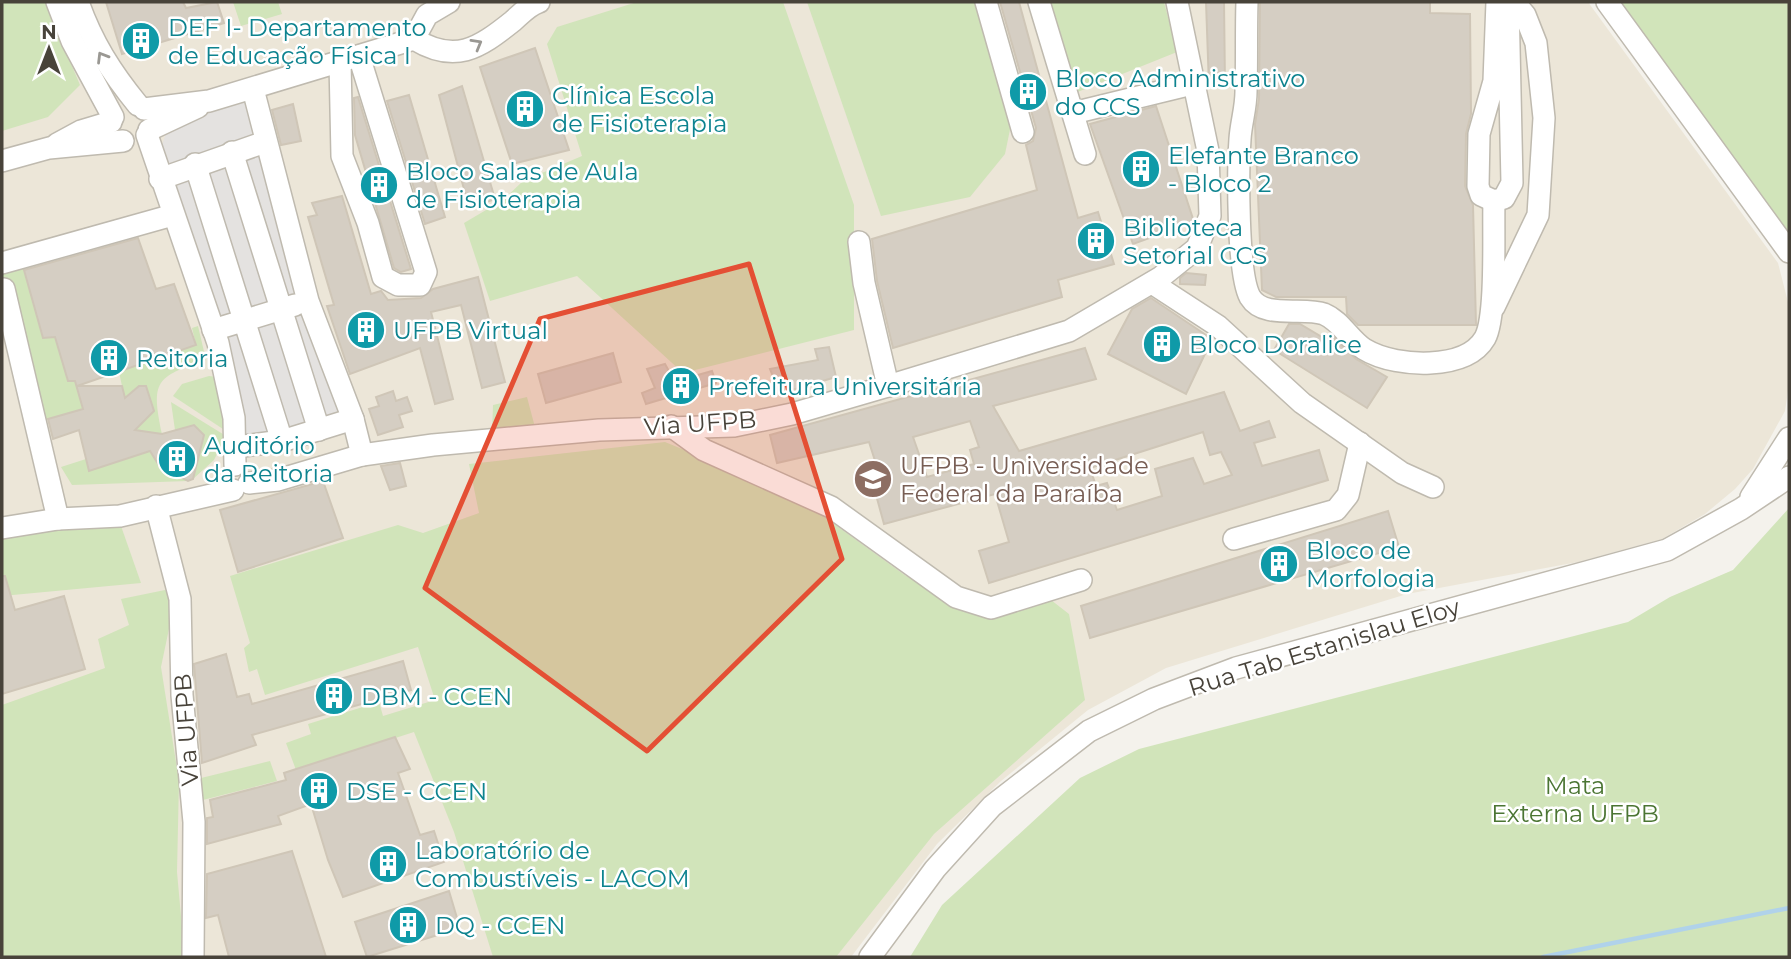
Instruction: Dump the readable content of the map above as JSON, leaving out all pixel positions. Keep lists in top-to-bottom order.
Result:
{
  "streets": {
    "street": ["Via UFPB", "Rua Tab Estanislau Eloy"]
  },
  "parks": ["Mata Externa UFPB"],
  "places": {
    "building": [
      "DEF I- Departamento de Educação Física I",
      "Bloco Administrativo do CCS",
      "Clínica Escola de Fisioterapia",
      "Elefante Branco - Bloco 2",
      "Bloco Salas de Aula de Fisioterapia",
      "Biblioteca Setorial CCS",
      "UFPB Virtual",
      "Bloco Doralice",
      "Reitoria",
      "Prefeitura Universitária",
      "Auditório da Reitoria",
      "Bloco de Morfologia",
      "DBM - CCEN",
      "DSE - CCEN",
      "Laboratório de Combustíveis - LACOM",
      "DQ - CCEN"
    ],
    "school or university": ["UFPB - Universidade Federal da Paraíba"]
  },
  "north": "top"
}
